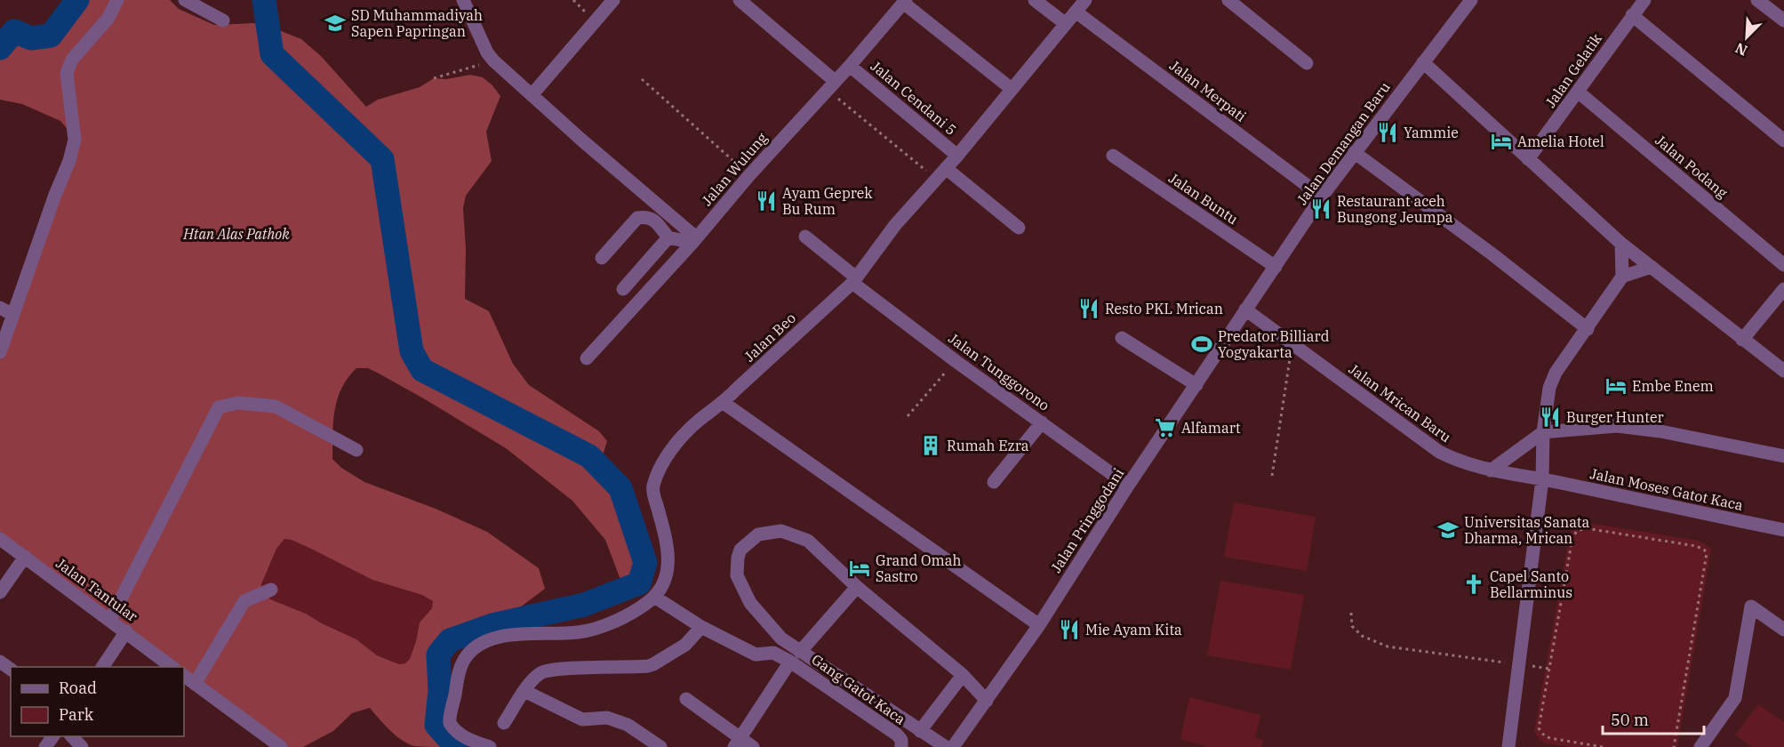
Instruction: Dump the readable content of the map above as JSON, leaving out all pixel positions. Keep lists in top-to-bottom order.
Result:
{
  "streets": {
    "street": [
      "Jalan Gelatik",
      "Jalan Merpati",
      "Jalan Cendani 5",
      "Jalan Demangan Baru",
      "Jalan Podang",
      "Jalan Wulung",
      "Jalan Buntu",
      "Jalan Beo",
      "Jalan Tunggorono",
      "Jalan Mrican Baru",
      "Jalan Moses Gatot Kaca",
      "Jalan Pringgodani",
      "Jalan Tantular",
      "Gang Gatot Kaca"
    ]
  },
  "crossings": [
    ["Jalan Gelatik", "Jalan Podang"],
    ["Jalan Merpati", "Jalan Demangan Baru"],
    ["Jalan Merpati", "Jalan Beo"],
    ["Jalan Cendani 5", "Jalan Wulung"],
    ["Jalan Cendani 5", "Jalan Beo"],
    ["Jalan Demangan Baru", "Jalan Buntu"],
    ["Jalan Demangan Baru", "Jalan Mrican Baru"],
    ["Jalan Demangan Baru", "Jalan Pringgodani"],
    ["Jalan Beo", "Jalan Tunggorono"],
    ["Jalan Tunggorono", "Jalan Pringgodani"],
    ["Jalan Mrican Baru", "Jalan Moses Gatot Kaca"],
    ["Jalan Mrican Baru", "Jalan Pringgodani"]
  ],
  "parks": ["Htan Alas Pathok"],
  "places": {
    "school or university": ["SD Muhammadiyah Sapen Papringan", "Universitas Sanata Dharma, Mrican"],
    "restaurant": [
      "Yammie",
      "Ayam Geprek Bu Rum",
      "Restaurant aceh Bungong Jeumpa",
      "Resto PKL Mrican",
      "Burger Hunter",
      "Mie Ayam Kita"
    ],
    "hotel": ["Amelia Hotel", "Embe Enem", "Grand Omah Sastro"],
    "sports": ["Predator Billiard Yogyakarta"],
    "supermarket": ["Alfamart"],
    "building": ["Rumah Ezra"],
    "church": ["Capel Santo Bellarminus"]
  },
  "legend": ["Road", "Park"],
  "scale_bar": "50 m",
  "north": "bottom left"
}
